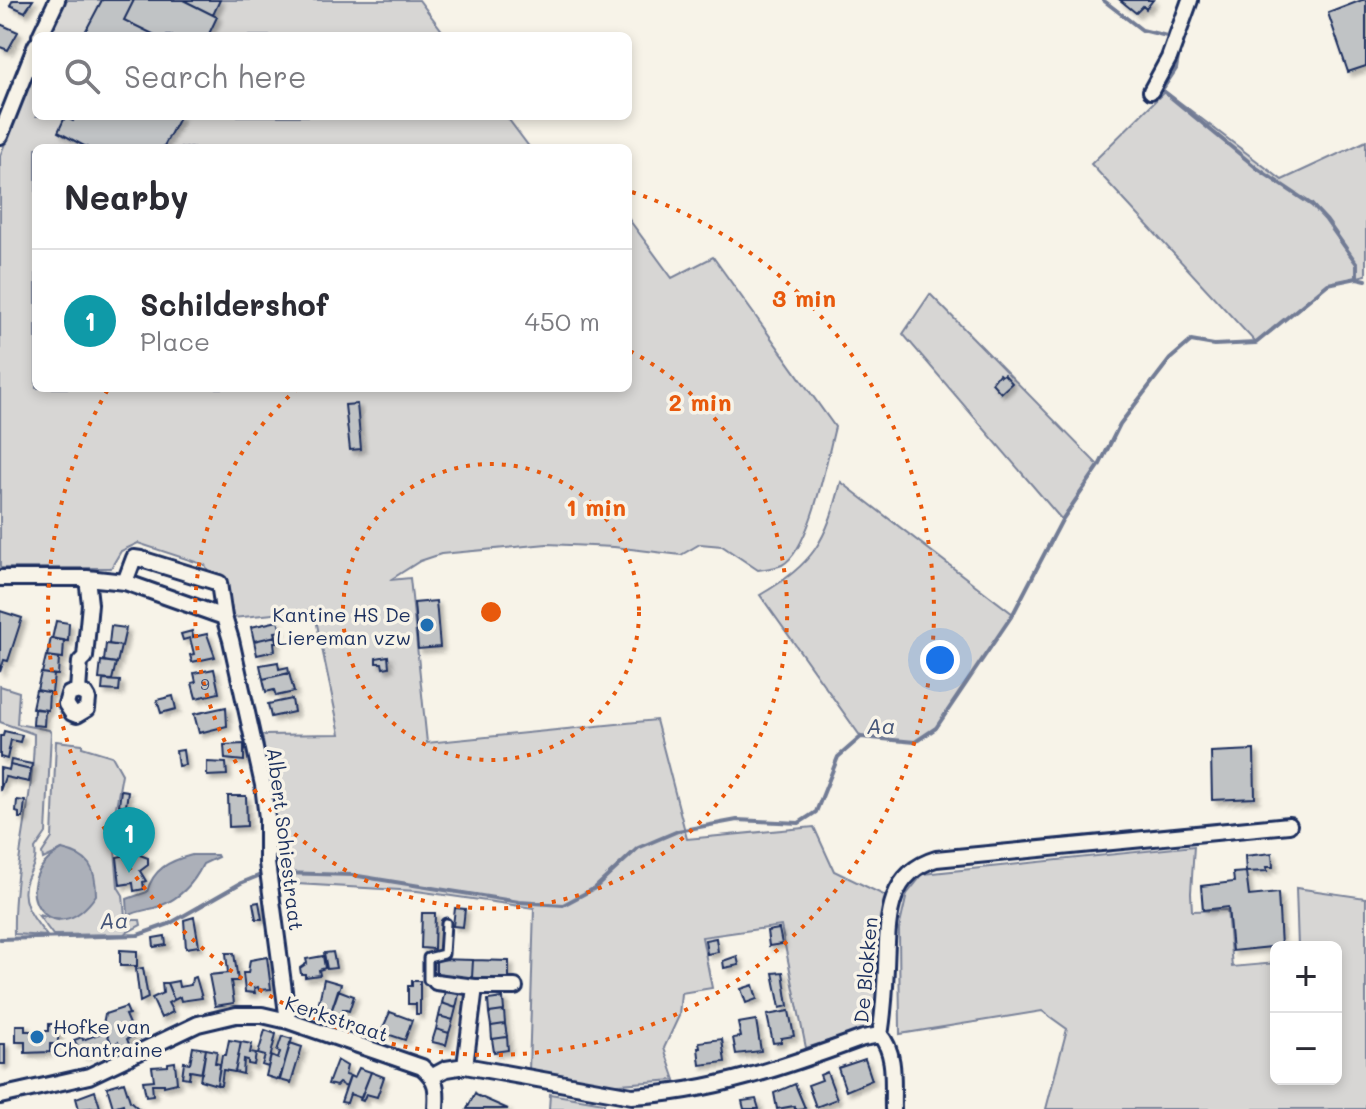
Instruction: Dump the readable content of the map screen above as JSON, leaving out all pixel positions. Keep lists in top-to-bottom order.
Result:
{
  "streets": {
    "street": ["Albert Sohiestraat", "De Blokken", "Kerkstraat"]
  },
  "crossings": [
    ["Albert Sohiestraat", "Kerkstraat"]
  ],
  "water": ["Aa"],
  "places": ["Kantine HS De Liereman vzw", "Hofke van Chantraine"],
  "house_numbers": ["9"],
  "page": {
    "search": "Search here",
    "heading": "Nearby",
    "list": [
      {
        "mark": "1",
        "name": "Schildershof",
        "note": "Place",
        "value": "450 m"
      }
    ],
    "pins": "1",
    "map_buttons": ["+", "−"]
  },
  "rings": ["3 min", "2 min", "1 min"]
}
